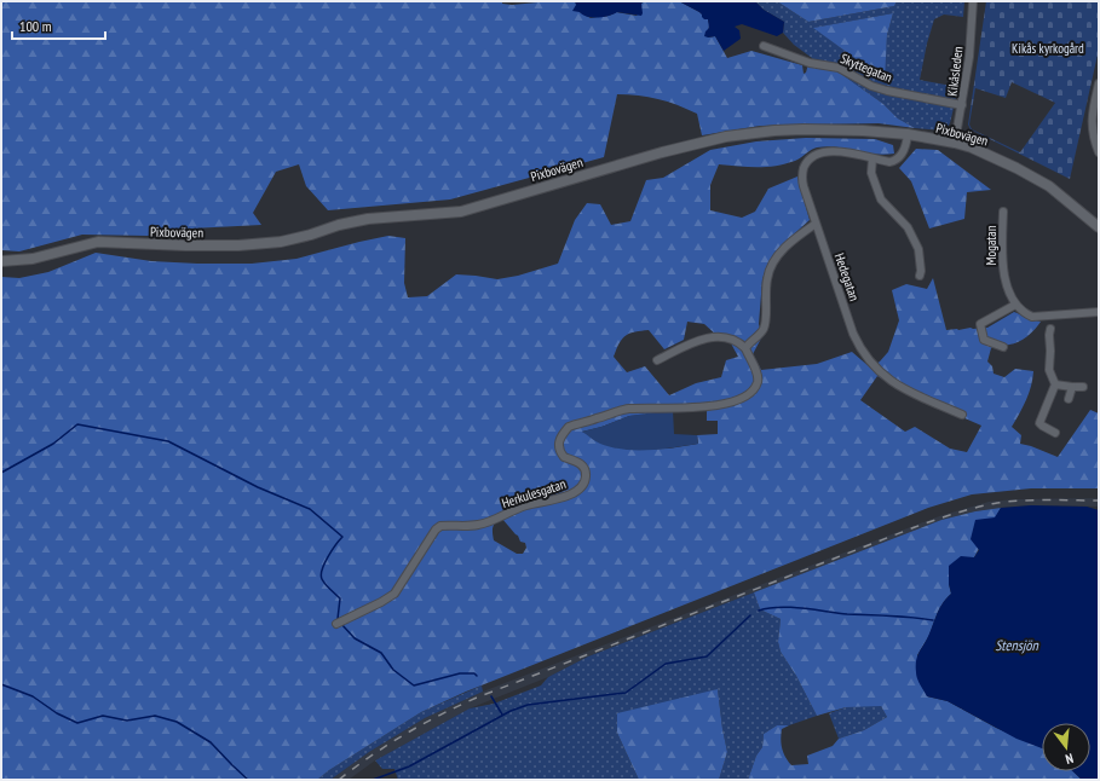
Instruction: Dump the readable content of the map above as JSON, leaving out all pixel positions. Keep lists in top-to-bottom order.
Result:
{
  "streets": {
    "street": [
      "Skyttegatan",
      "Kikåsleden",
      "Pixbovägen",
      "Mogatan",
      "Hedegatan",
      "Herkulesgatan"
    ]
  },
  "crossings": [
    ["Skyttegatan", "Kikåsleden"],
    ["Kikåsleden", "Pixbovägen"],
    ["Pixbovägen", "Hedegatan"]
  ],
  "water": ["Stensjön"],
  "parks": ["Kikås kyrkogård"],
  "scale_bar": "100 m",
  "north": "bottom"
}
